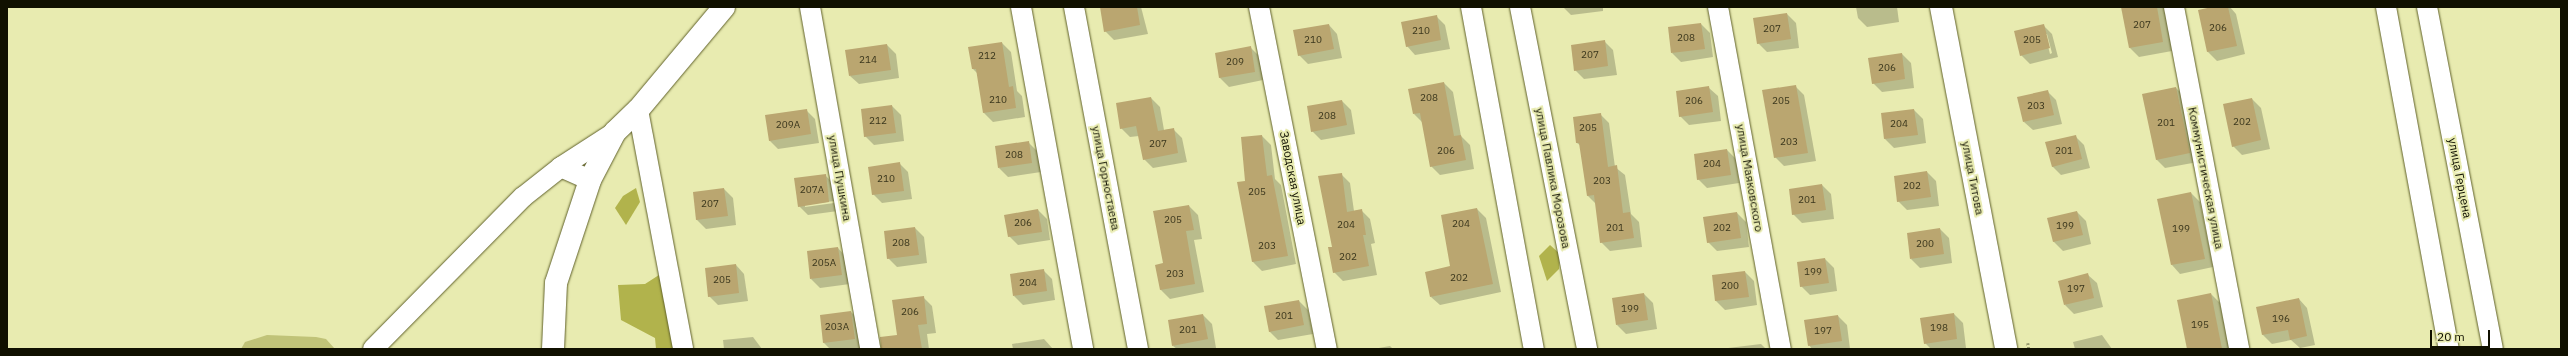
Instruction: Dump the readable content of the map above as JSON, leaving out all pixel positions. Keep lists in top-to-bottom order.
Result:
{
  "streets": {
    "main road": ["улица Титова"],
    "street": [
      "улица Пушкина",
      "улица Горностаева",
      "Заводская улица",
      "улица Павлика Морозова",
      "улица Маяковского",
      "Коммунистическая улица",
      "улица Герцена"
    ]
  },
  "house_numbers": [
    "207",
    "206",
    "207",
    "210",
    "208",
    "210",
    "205",
    "207",
    "212",
    "214",
    "209",
    "206",
    "208",
    "210",
    "206",
    "205",
    "203",
    "208",
    "212",
    "202",
    "201",
    "204",
    "209А",
    "205",
    "203",
    "207",
    "206",
    "201",
    "208",
    "204",
    "210",
    "203",
    "202",
    "207А",
    "205",
    "201",
    "207",
    "205",
    "206",
    "204",
    "204",
    "199",
    "201",
    "202",
    "199",
    "208",
    "200",
    "203",
    "202",
    "205А",
    "199",
    "203",
    "202",
    "205",
    "204",
    "200",
    "197",
    "199",
    "206",
    "201",
    "196",
    "195",
    "203А",
    "198",
    "201",
    "197"
  ],
  "scale_bar": "20 m"
}
